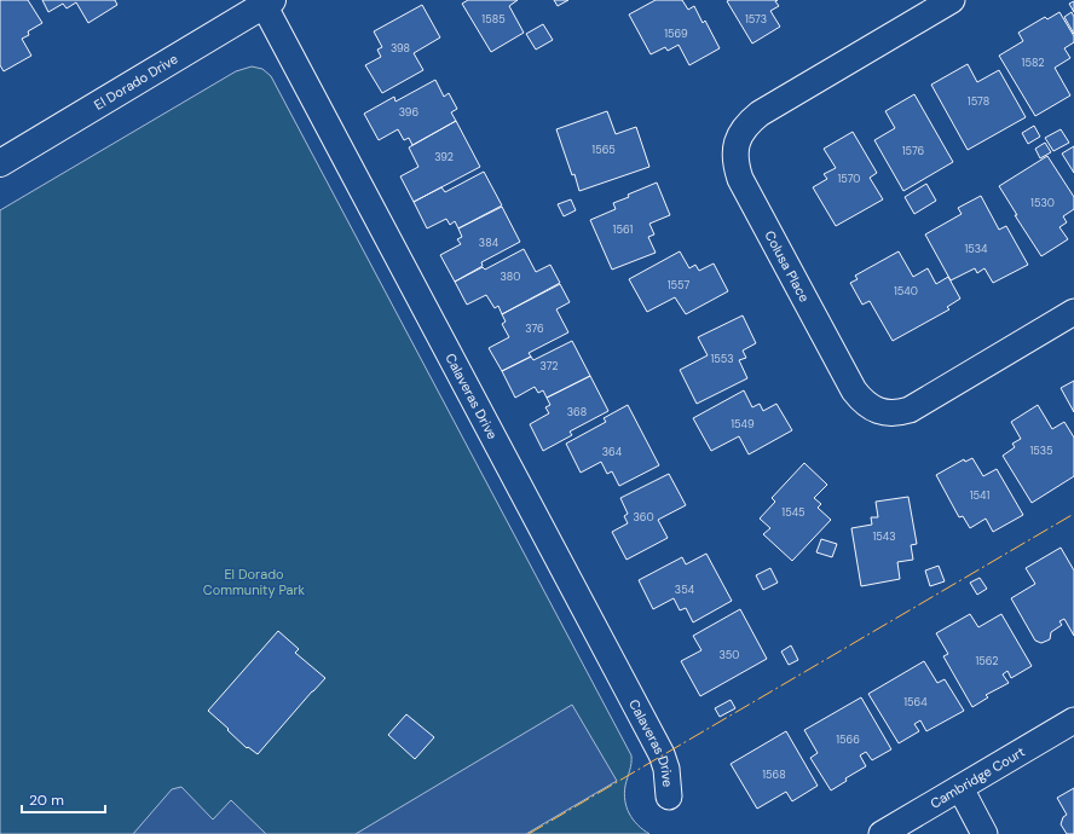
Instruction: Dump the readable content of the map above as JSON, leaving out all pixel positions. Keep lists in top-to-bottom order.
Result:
{
  "streets": {
    "street": [
      "El Dorado Drive",
      "Colusa Place",
      "Calaveras Drive",
      "Cambridge Court"
    ]
  },
  "crossings": [
    ["El Dorado Drive", "Calaveras Drive"]
  ],
  "parks": ["El Dorado Community Park"],
  "house_numbers": [
    "1585",
    "1573",
    "1569",
    "398",
    "1582",
    "1578",
    "396",
    "1565",
    "1576",
    "392",
    "1570",
    "1530",
    "1561",
    "384",
    "1534",
    "380",
    "1557",
    "1540",
    "376",
    "1553",
    "372",
    "368",
    "1549",
    "1535",
    "364",
    "1541",
    "1545",
    "360",
    "1543",
    "354",
    "350",
    "1562",
    "1564",
    "1566",
    "1568"
  ],
  "scale_bar": "20 m"
}
